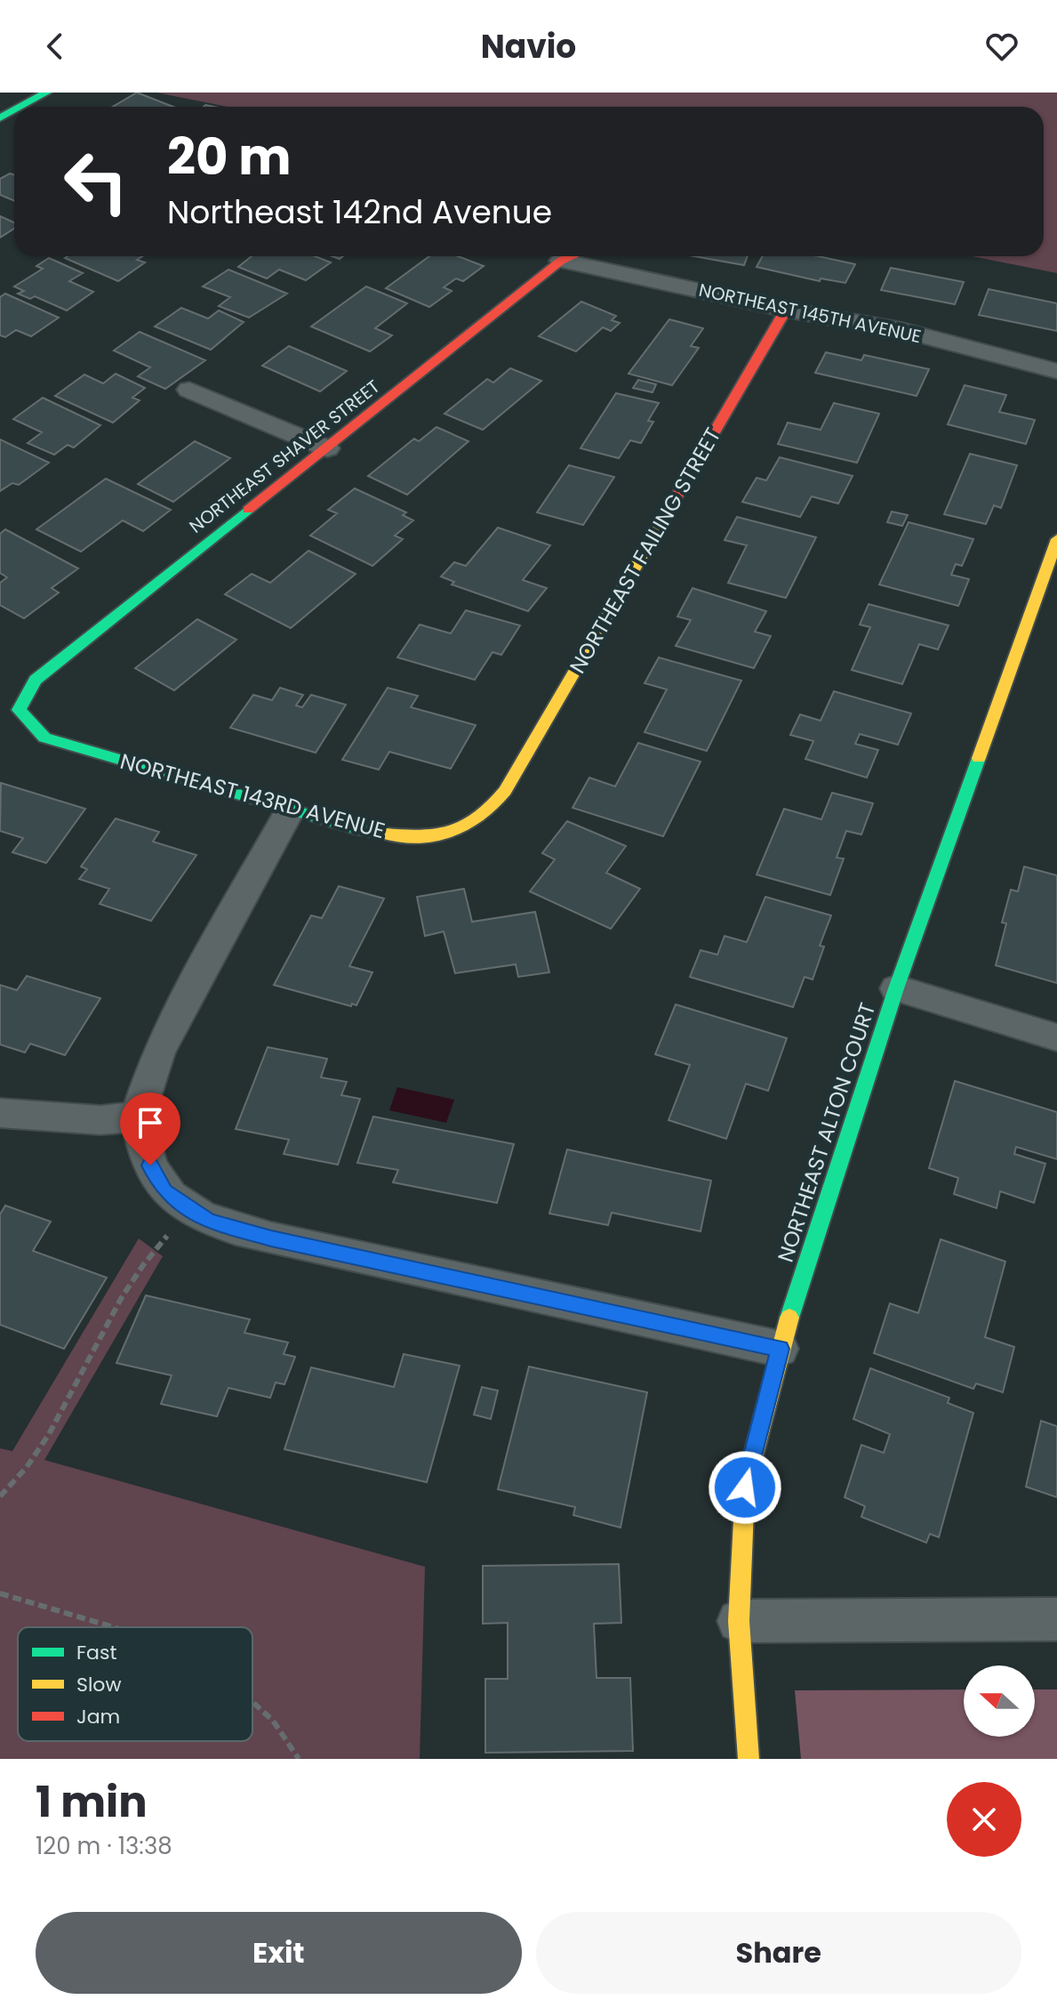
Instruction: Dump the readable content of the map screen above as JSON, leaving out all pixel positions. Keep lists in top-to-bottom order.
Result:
{
  "streets": {
    "street": [
      "NORTHEAST 145TH AVENUE",
      "NORTHEAST SHAVER STREET",
      "NORTHEAST FAILING STREET",
      "NORTHEAST 143RD AVENUE",
      "NORTHEAST ALTON COURT"
    ]
  },
  "crossings": [
    ["NORTHEAST 145TH AVENUE", "NORTHEAST SHAVER STREET"],
    ["NORTHEAST 145TH AVENUE", "NORTHEAST FAILING STREET"],
    ["NORTHEAST SHAVER STREET", "NORTHEAST 143RD AVENUE"],
    ["NORTHEAST FAILING STREET", "NORTHEAST 143RD AVENUE"]
  ],
  "legend": ["Fast", "Slow", "Jam"],
  "north": "left",
  "page": {
    "header": "Navio",
    "turn": ["20 m", "Northeast 142nd Avenue"],
    "heading": ["1 min", "120 m · 13:38"],
    "buttons": ["Exit", "Share"]
  }
}
